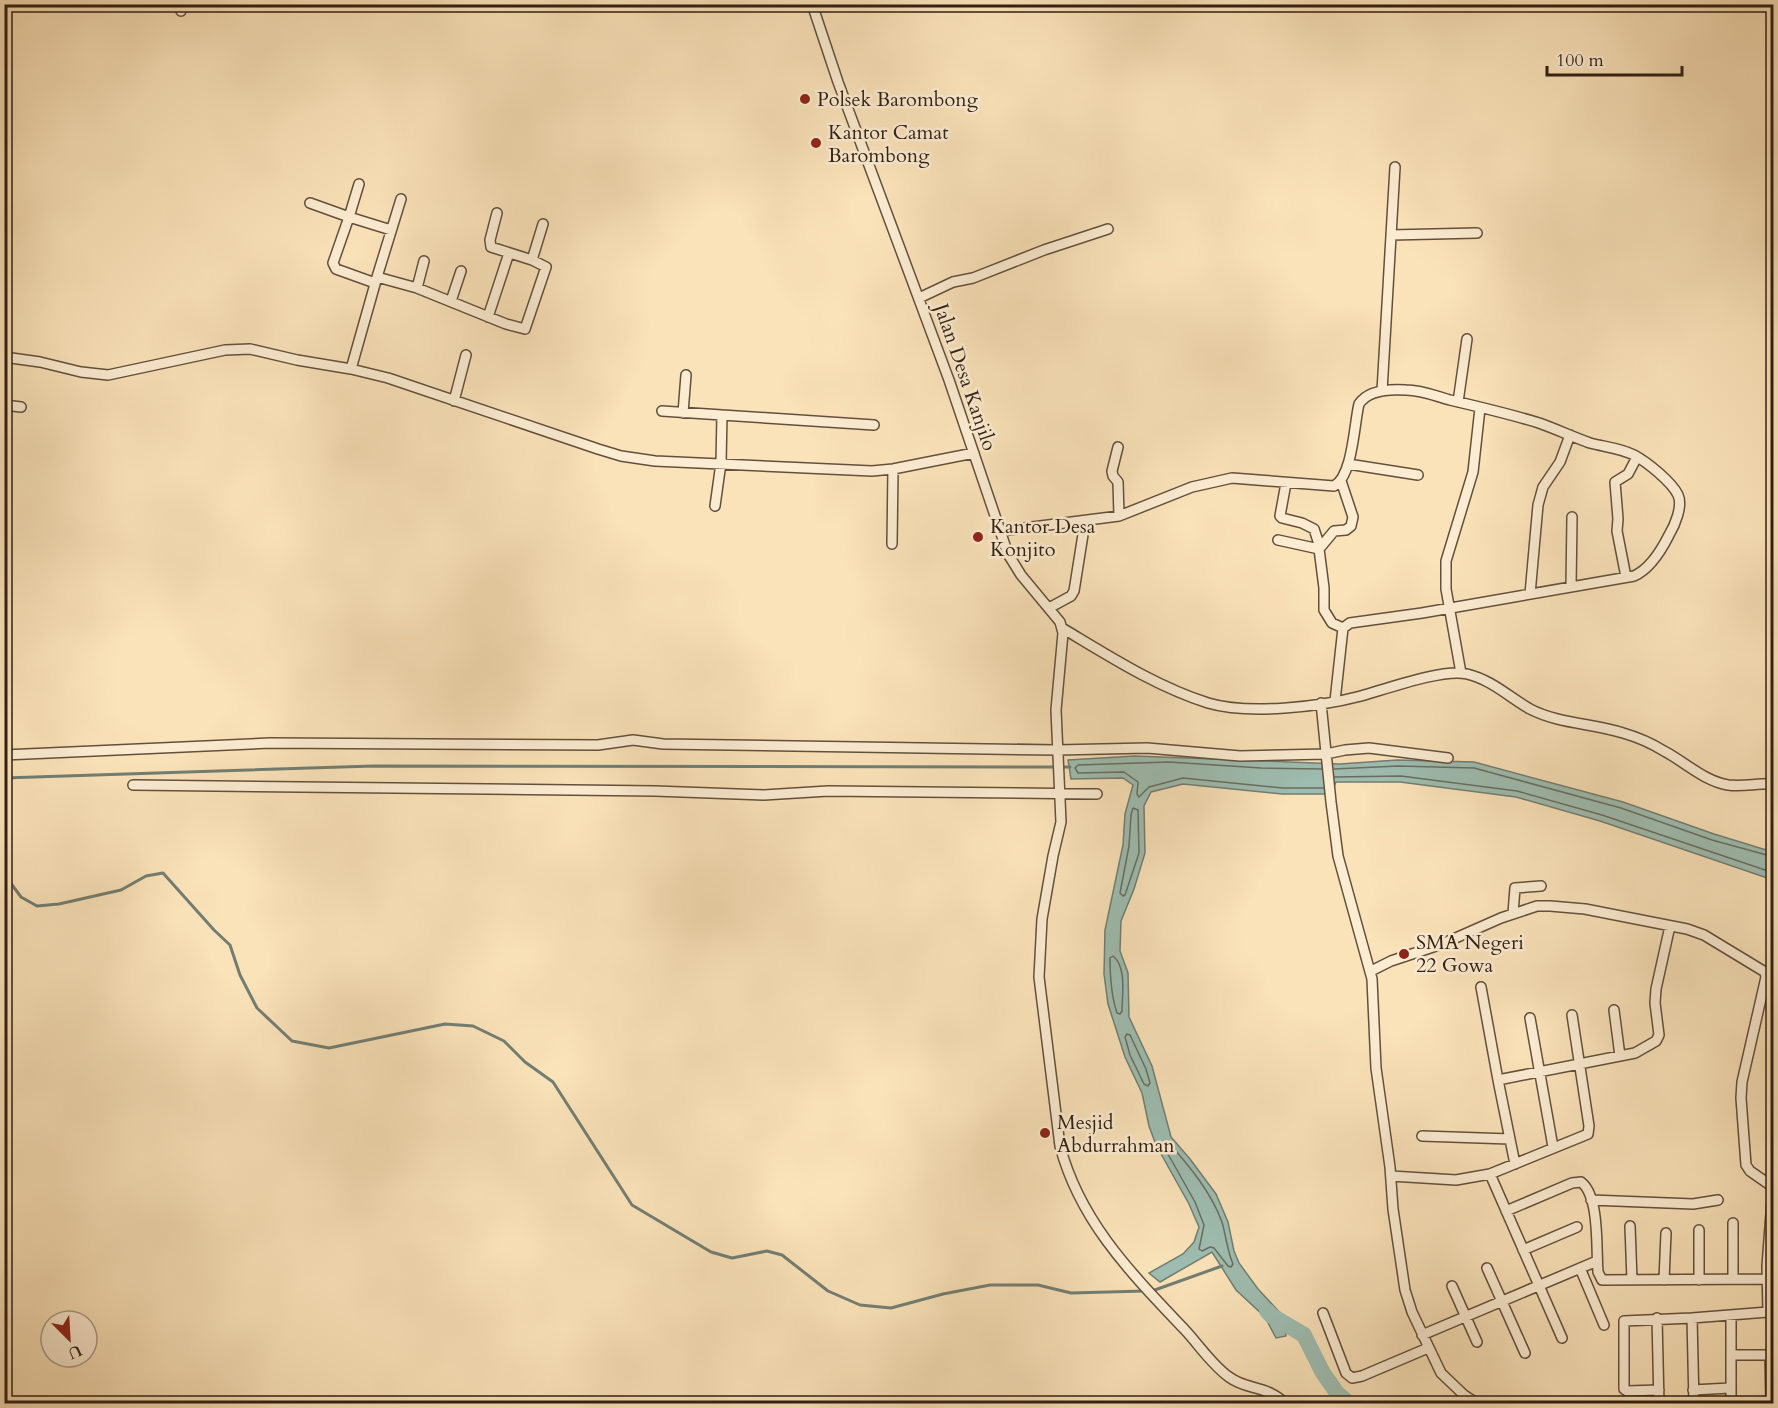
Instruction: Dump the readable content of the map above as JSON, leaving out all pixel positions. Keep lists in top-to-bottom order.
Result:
{
  "streets": {
    "street": ["Jalan Desa Kanjilo"]
  },
  "places": [
    "Polsek Barombong",
    "Kantor Camat Barombong",
    "Kantor Desa Konjito",
    "SMA Negeri 22 Gowa",
    "Mesjid Abdurrahman"
  ],
  "scale_bar": "100 m",
  "north": "bottom right"
}
